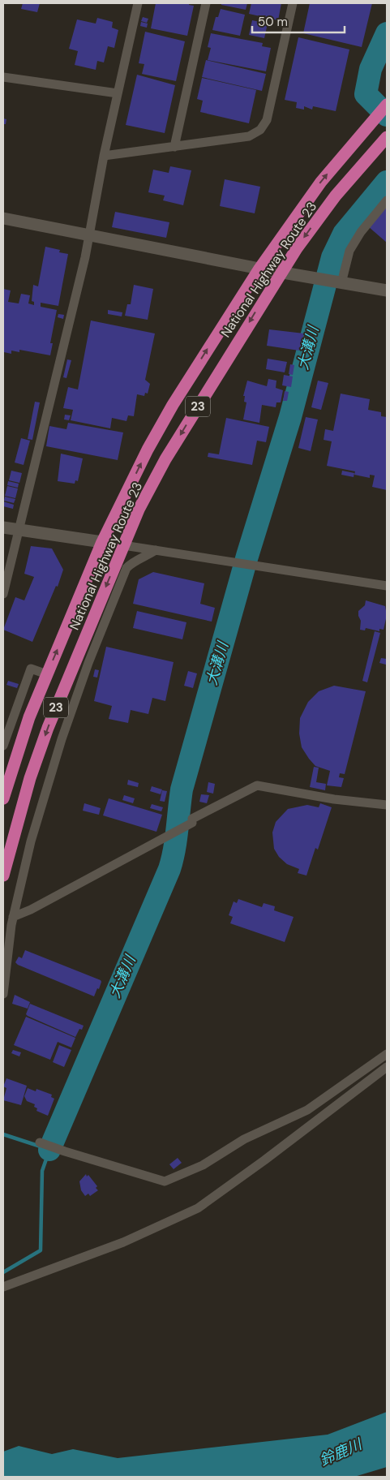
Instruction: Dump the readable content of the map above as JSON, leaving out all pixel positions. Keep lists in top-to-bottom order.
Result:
{
  "streets": {
    "highway": ["National Highway Route 23", "23"]
  },
  "water": ["大溝川", "鈴鹿川"],
  "scale_bar": "50 m"
}
